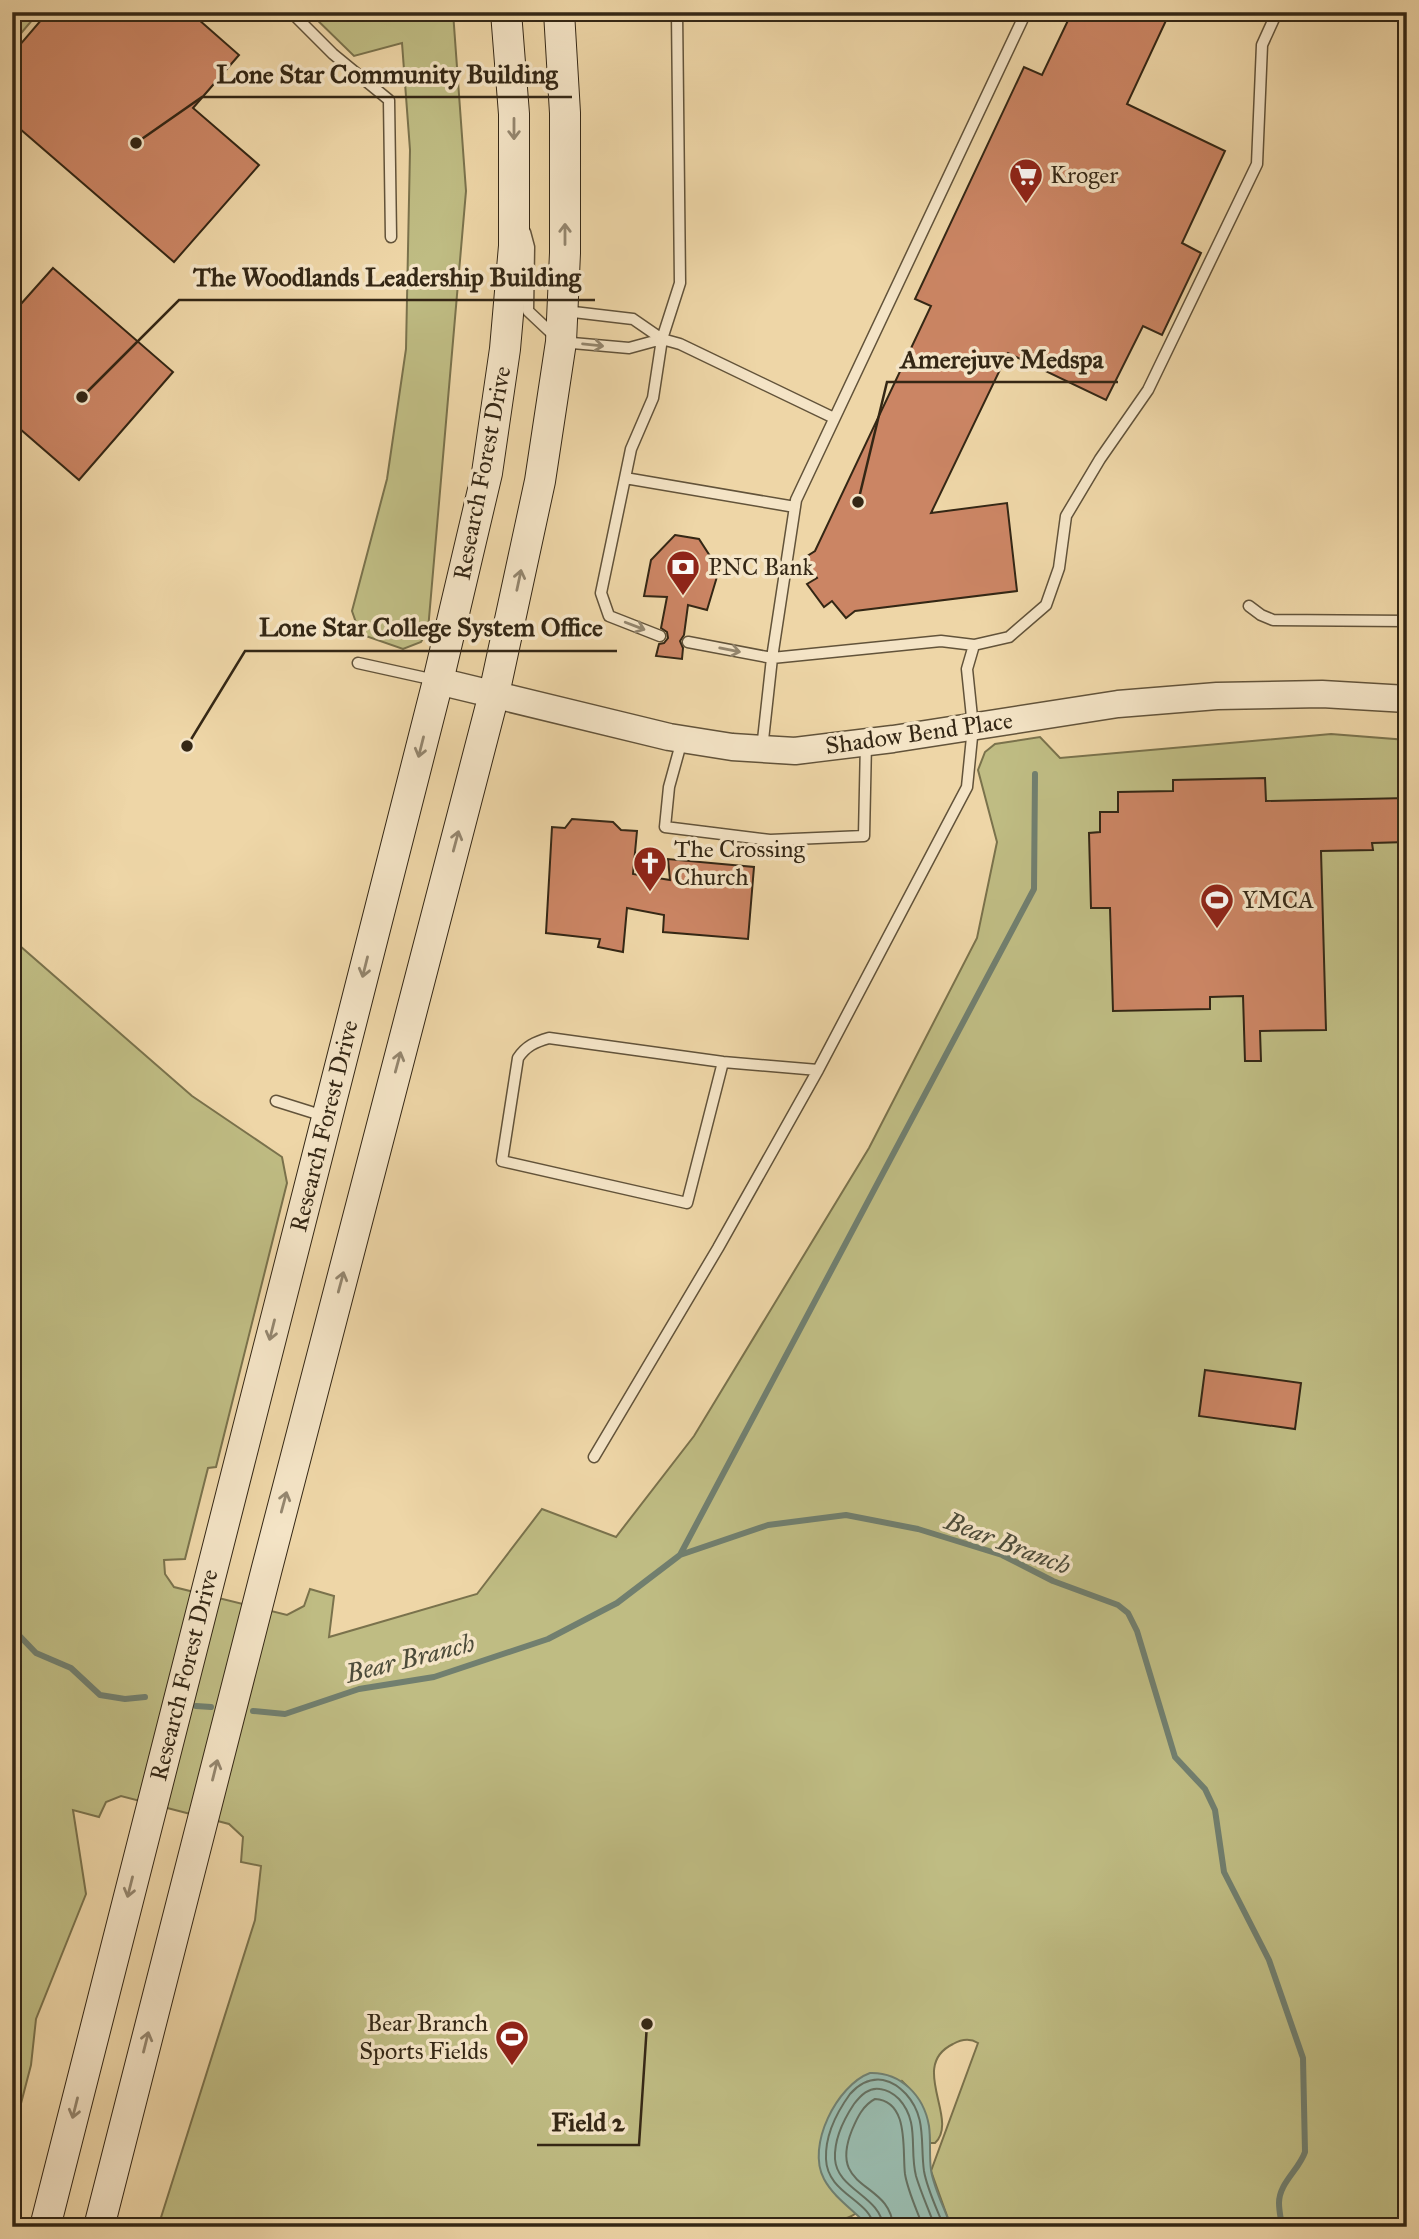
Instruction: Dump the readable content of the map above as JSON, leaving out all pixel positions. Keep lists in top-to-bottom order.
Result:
{
  "streets": {
    "main road": ["Research Forest Drive"],
    "street": ["Shadow Bend Place"]
  },
  "crossings": [
    ["Research Forest Drive", "Shadow Bend Place"]
  ],
  "water": ["Bear Branch"],
  "places": {
    "other": [
      "Lone Star Community Building",
      "The Woodlands Leadership Building",
      "Amerejuve Medspa",
      "Lone Star College System Office",
      "Field 2"
    ],
    "supermarket": ["Kroger"],
    "bank": ["PNC Bank"],
    "church": ["The Crossing Church"],
    "sports": ["YMCA", "Bear Branch Sports Fields"]
  }
}
